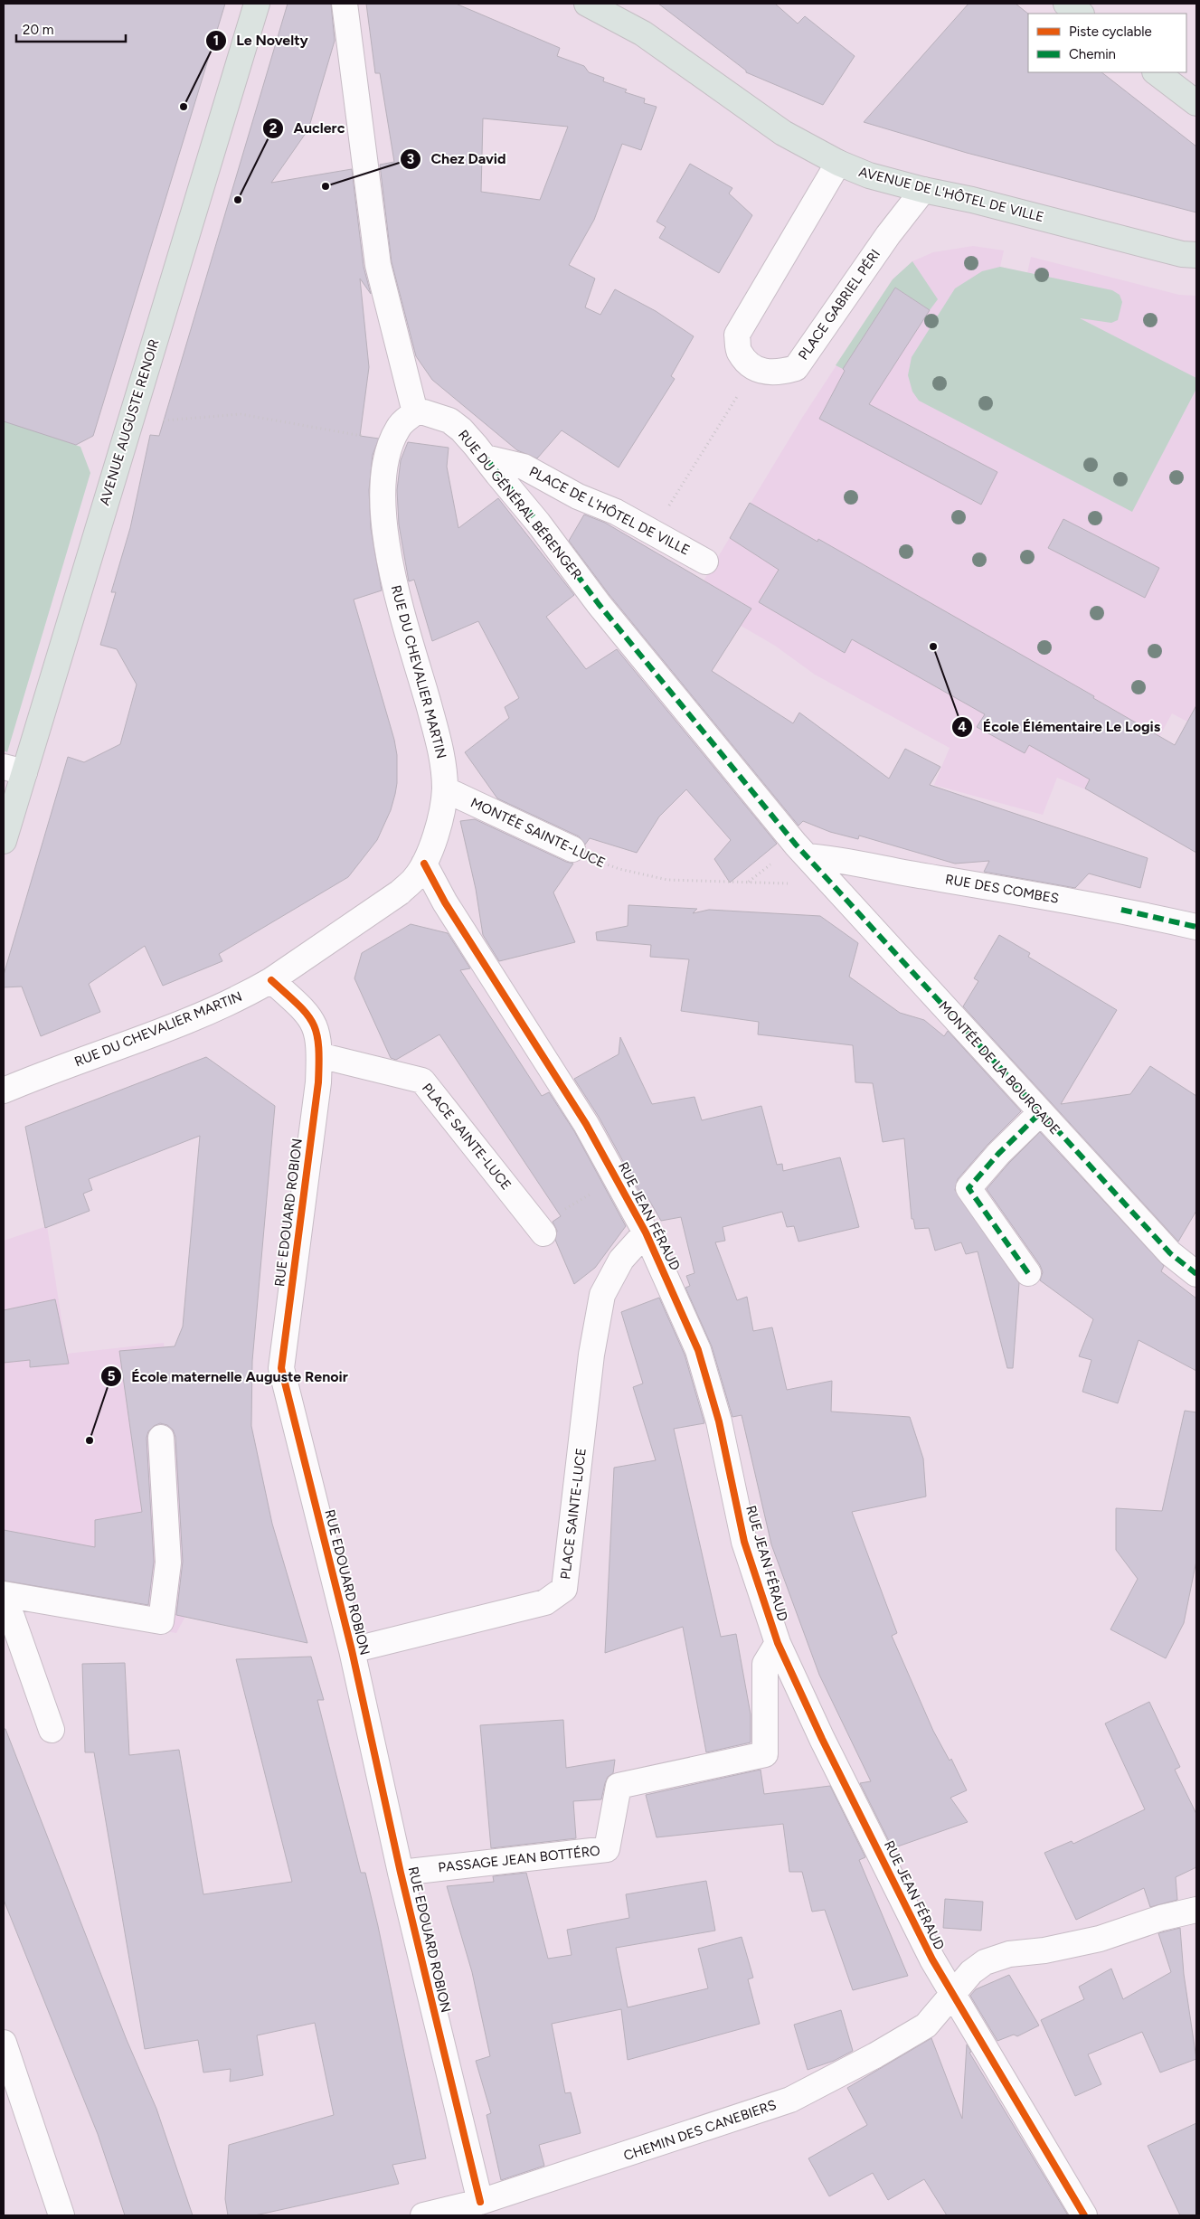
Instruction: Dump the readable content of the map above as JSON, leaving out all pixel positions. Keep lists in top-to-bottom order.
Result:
{
  "streets": {
    "main road": ["AVENUE DE L'HÔTEL DE VILLE", "AVENUE AUGUSTE RENOIR"],
    "street": [
      "PLACE GABRIEL PÉRI",
      "RUE DU GÉNÉRAL BÉRENGER",
      "PLACE DE L'HÔTEL DE VILLE",
      "RUE DU CHEVALIER MARTIN",
      "MONTÉE SAINTE-LUCE",
      "RUE DES COMBES",
      "MONTÉE DE LA BOURGADE",
      "PLACE SAINTE-LUCE",
      "RUE EDOUARD ROBION",
      "RUE JEAN FÉRAUD",
      "PASSAGE JEAN BOTTÉRO",
      "CHEMIN DES CANEBIERS"
    ]
  },
  "crossings": [
    ["AVENUE DE L'HÔTEL DE VILLE", "PLACE GABRIEL PÉRI"],
    ["RUE DU GÉNÉRAL BÉRENGER", "PLACE DE L'HÔTEL DE VILLE"],
    ["RUE DU GÉNÉRAL BÉRENGER", "RUE DU CHEVALIER MARTIN"],
    ["RUE DU GÉNÉRAL BÉRENGER", "RUE DES COMBES"],
    ["RUE DU GÉNÉRAL BÉRENGER", "MONTÉE DE LA BOURGADE"],
    ["RUE DU CHEVALIER MARTIN", "MONTÉE SAINTE-LUCE"],
    ["RUE DU CHEVALIER MARTIN", "RUE EDOUARD ROBION"],
    ["RUE DU CHEVALIER MARTIN", "RUE JEAN FÉRAUD"],
    ["RUE DES COMBES", "MONTÉE DE LA BOURGADE"],
    ["PLACE SAINTE-LUCE", "RUE EDOUARD ROBION"],
    ["PLACE SAINTE-LUCE", "RUE JEAN FÉRAUD"],
    ["RUE EDOUARD ROBION", "PASSAGE JEAN BOTTÉRO"],
    ["RUE EDOUARD ROBION", "CHEMIN DES CANEBIERS"],
    ["RUE JEAN FÉRAUD", "PASSAGE JEAN BOTTÉRO"],
    ["RUE JEAN FÉRAUD", "CHEMIN DES CANEBIERS"]
  ],
  "places": [
    "Le Novelty",
    "Chez David",
    "Auclerc",
    "École Élémentaire Le Logis",
    "École maternelle Auguste Renoir"
  ],
  "legend": ["Piste cyclable", "Chemin"],
  "scale_bar": "20 m"
}
